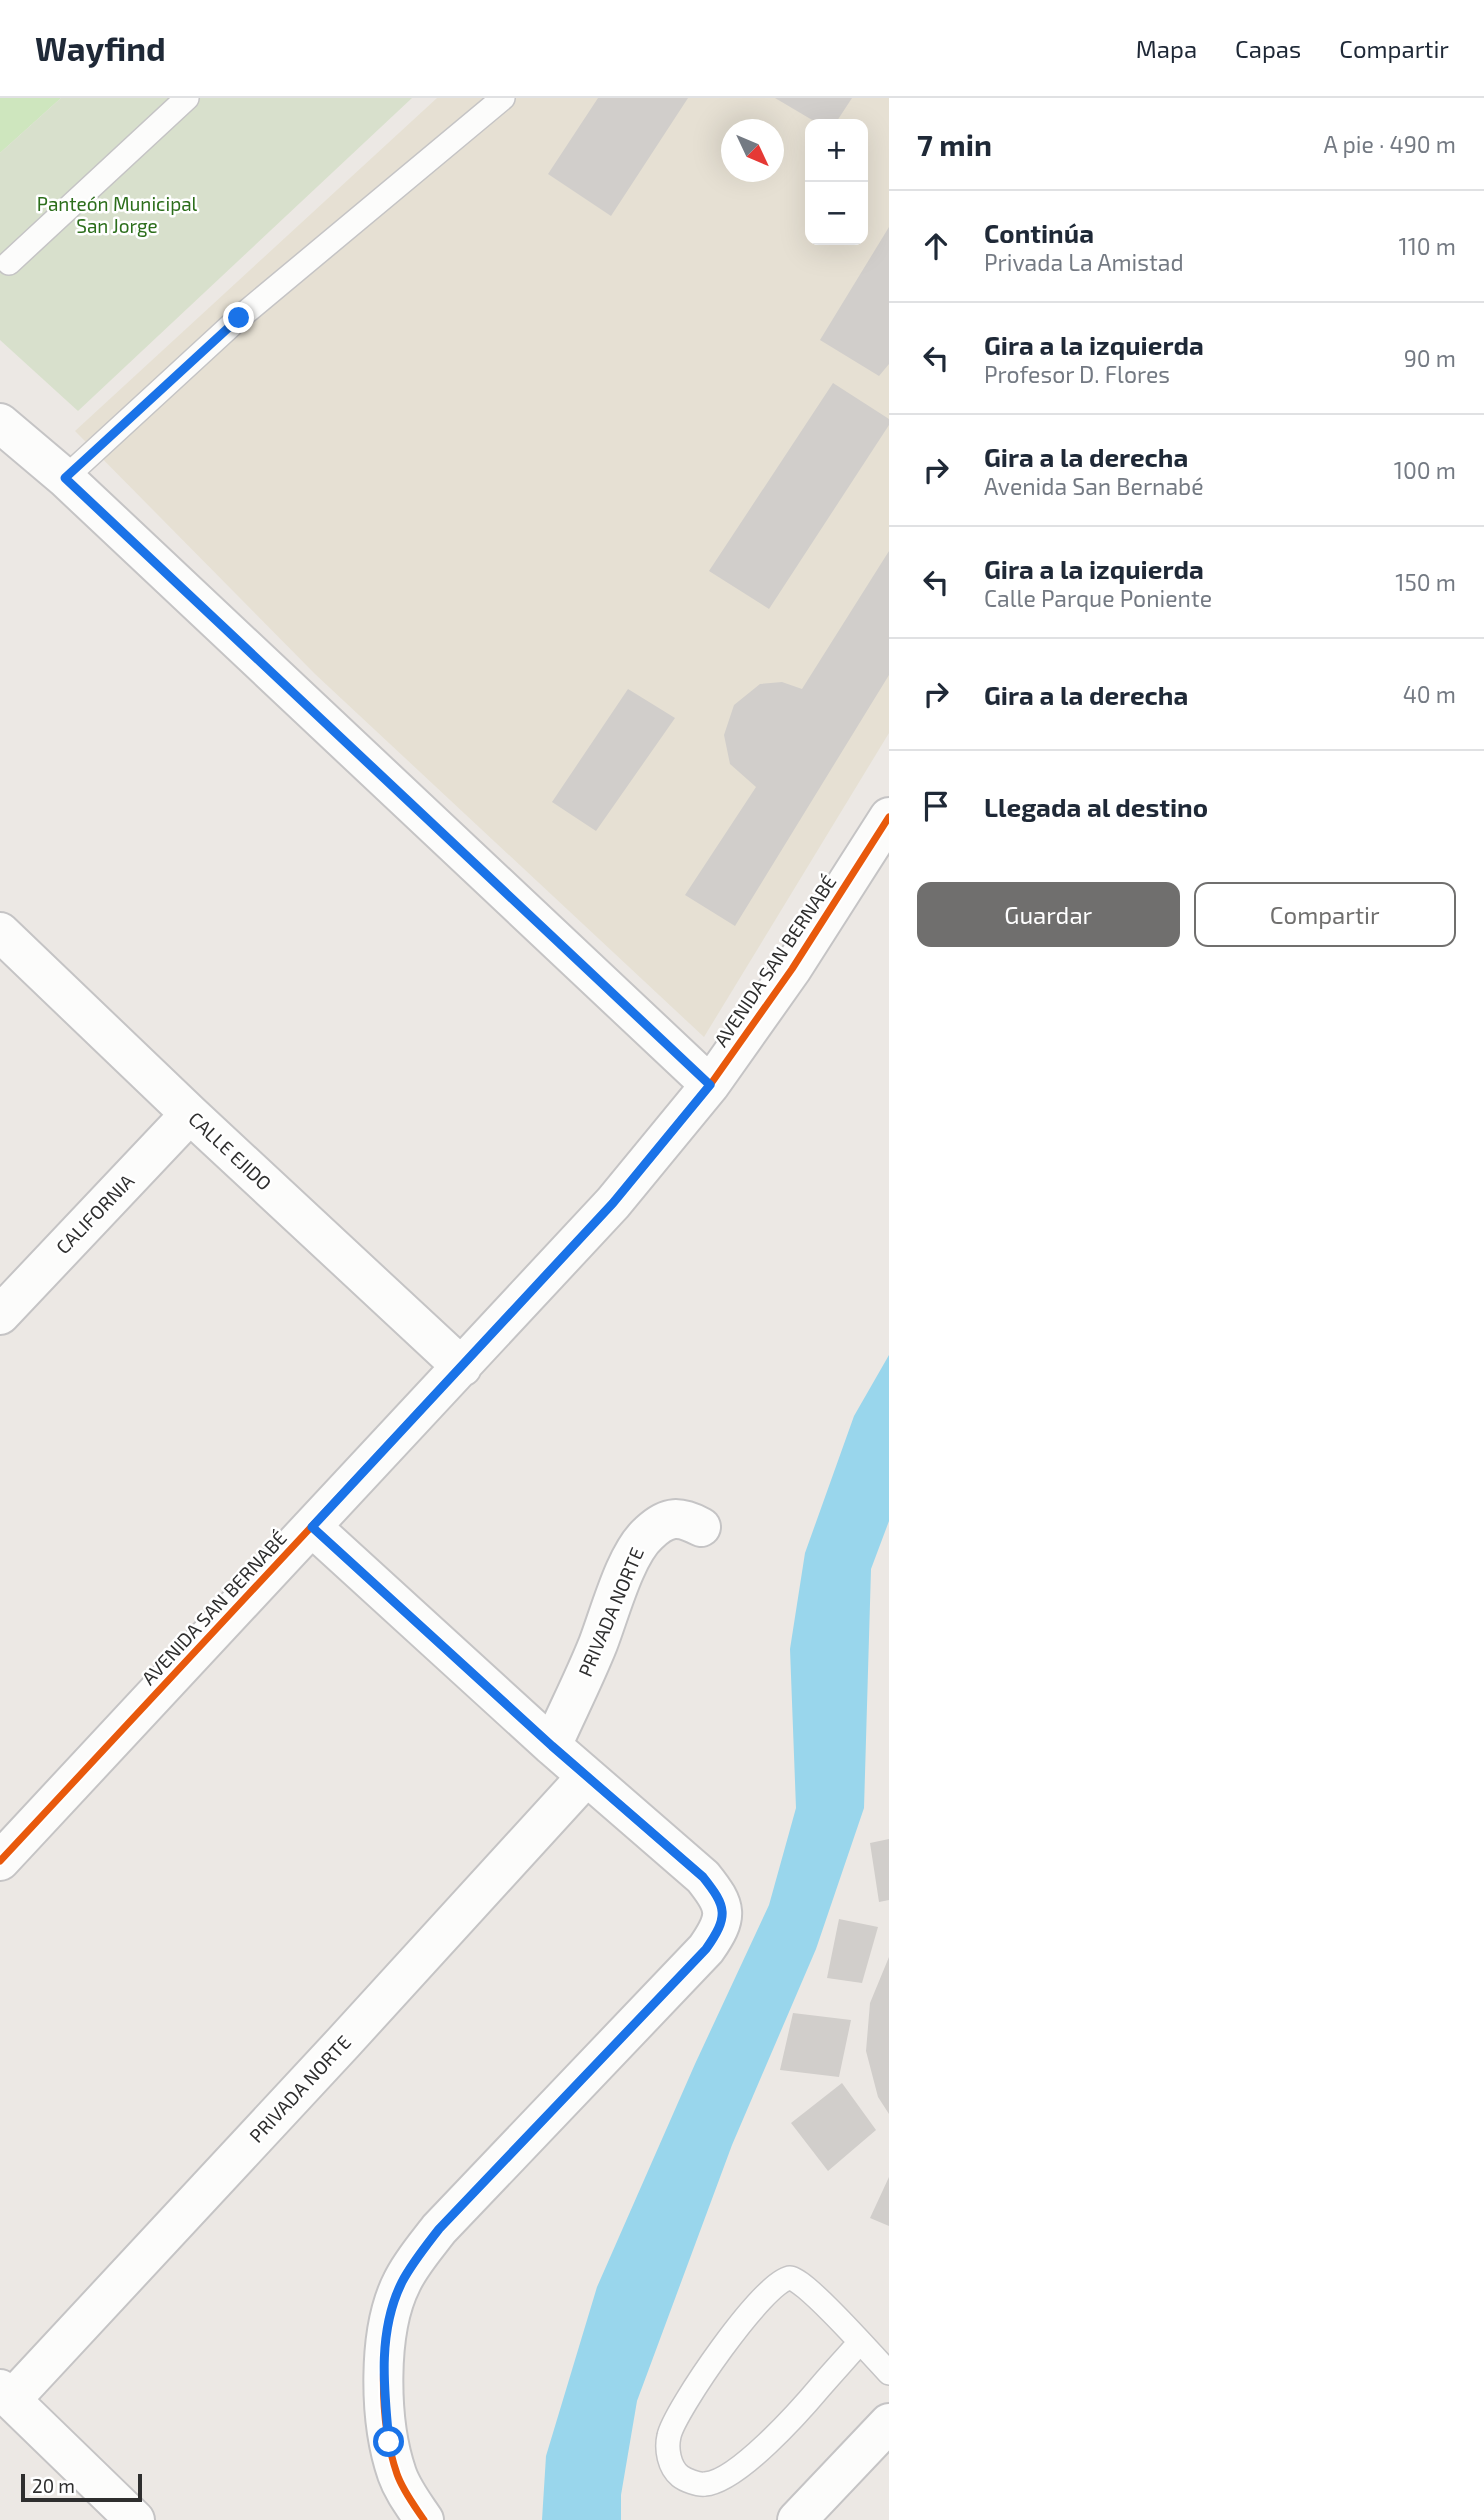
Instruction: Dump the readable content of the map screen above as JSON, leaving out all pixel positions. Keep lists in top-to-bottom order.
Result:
{
  "streets": {
    "street": [
      "AVENIDA SAN BERNABÉ",
      "CALLE EJIDO",
      "CALIFORNIA",
      "PRIVADA NORTE"
    ]
  },
  "crossings": [
    ["AVENIDA SAN BERNABÉ", "CALLE EJIDO"],
    ["CALLE EJIDO", "CALIFORNIA"]
  ],
  "parks": ["Panteón Municipal San Jorge"],
  "scale_bar": "20 m",
  "north": "bottom right",
  "page": {
    "header": "Wayfind",
    "nav": ["Mapa", "Capas", "Compartir"],
    "heading": ["7 min", "A pie · 490 m"],
    "map_buttons": ["+", "−"],
    "list": [
      ["Continúa", "Privada La Amistad", "110 m"],
      ["Gira a la izquierda", "Profesor D. Flores", "90 m"],
      ["Gira a la derecha", "Avenida San Bernabé", "100 m"],
      ["Gira a la izquierda", "Calle Parque Poniente", "150 m"],
      ["Gira a la derecha", "40 m"],
      "Llegada al destino"
    ],
    "buttons": ["Guardar", "Compartir"],
    "scale": "20 m"
  }
}
